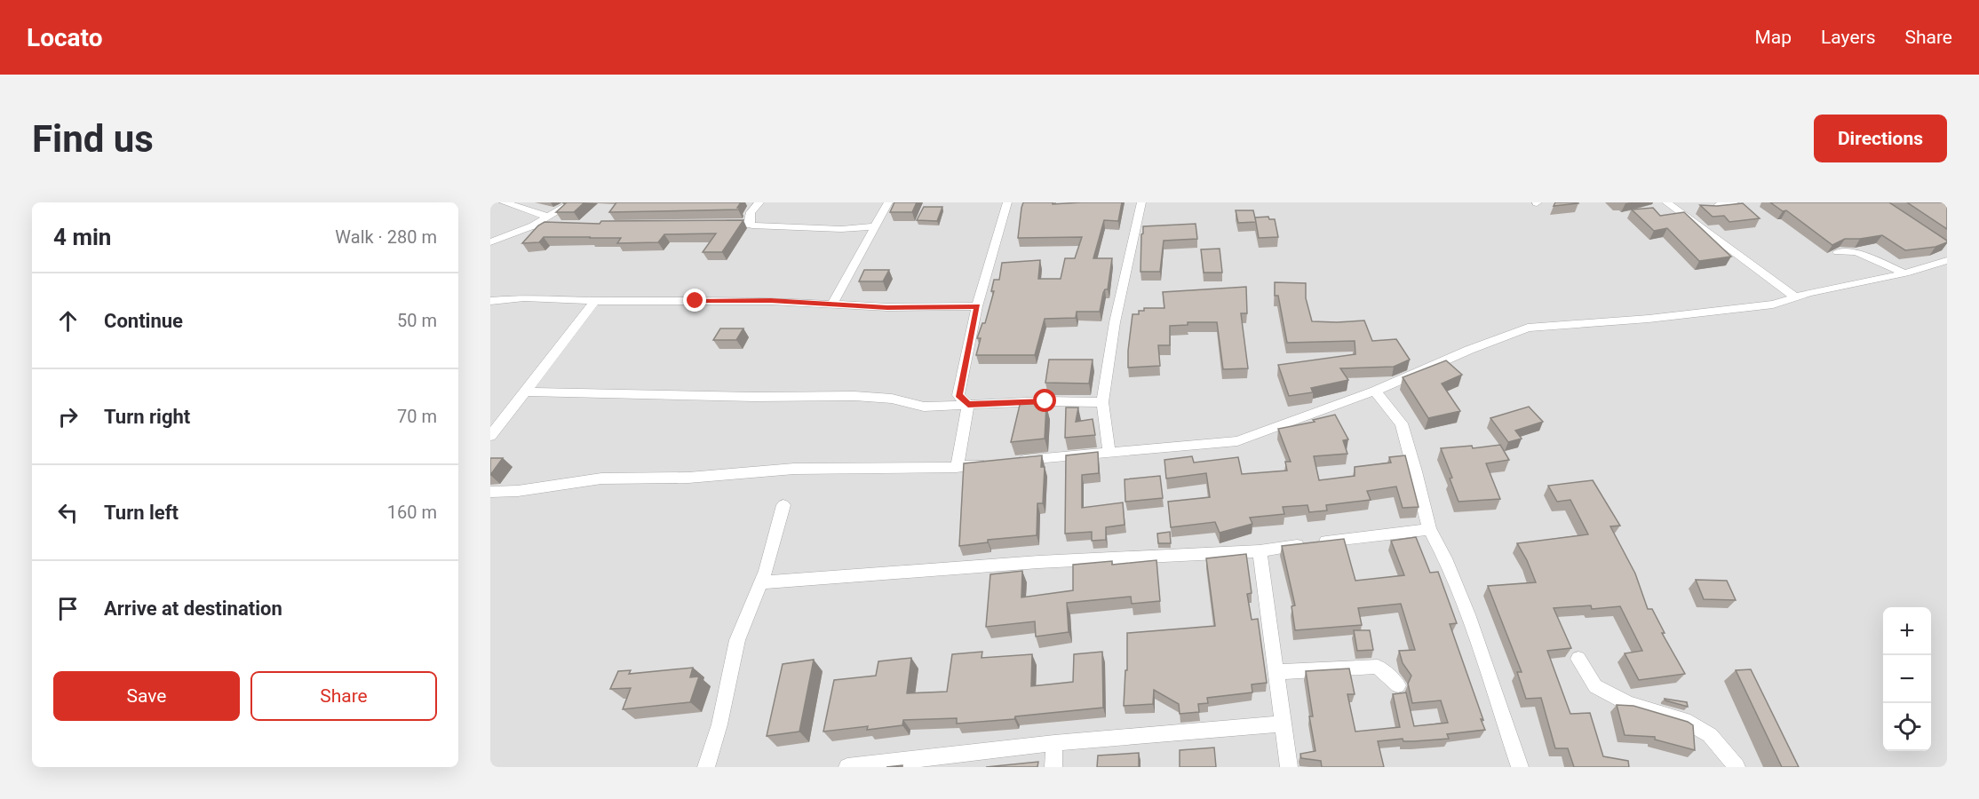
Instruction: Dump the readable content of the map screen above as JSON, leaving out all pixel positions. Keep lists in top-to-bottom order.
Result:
{
  "page": {
    "header": "Locato",
    "nav": ["Map", "Layers", "Share"],
    "buttons": [
      "Directions",
      ["Save", "Share"]
    ],
    "title": "Find us",
    "heading": ["4 min", "Walk · 280 m"],
    "list": [
      ["Continue", "50 m"],
      ["Turn right", "70 m"],
      ["Turn left", "160 m"],
      "Arrive at destination"
    ],
    "map_buttons": ["+", "−"]
  }
}
